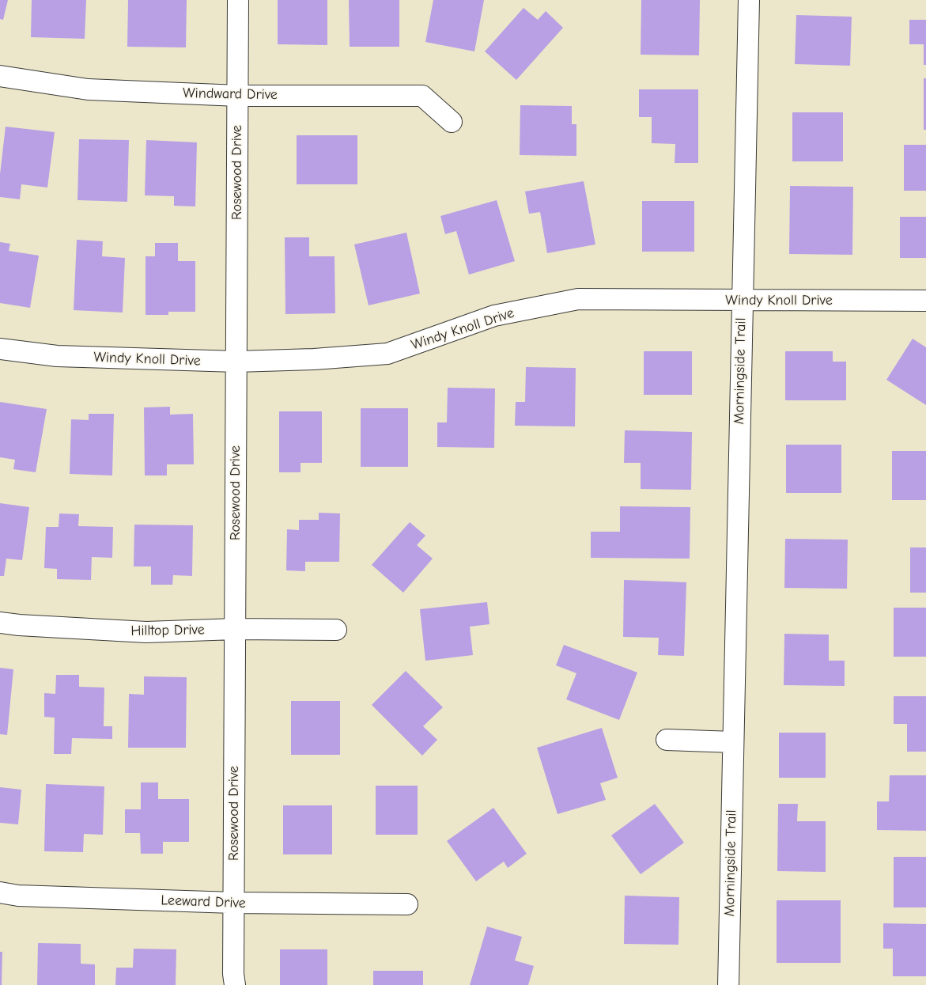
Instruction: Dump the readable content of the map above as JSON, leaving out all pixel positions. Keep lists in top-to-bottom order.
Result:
{
  "streets": {
    "street": [
      "Windward Drive",
      "Rosewood Drive",
      "Windy Knoll Drive",
      "Morningside Trail",
      "Hilltop Drive",
      "Leeward Drive"
    ]
  },
  "crossings": [
    ["Windward Drive", "Rosewood Drive"],
    ["Rosewood Drive", "Windy Knoll Drive"],
    ["Rosewood Drive", "Hilltop Drive"],
    ["Rosewood Drive", "Leeward Drive"],
    ["Windy Knoll Drive", "Morningside Trail"]
  ]
}
